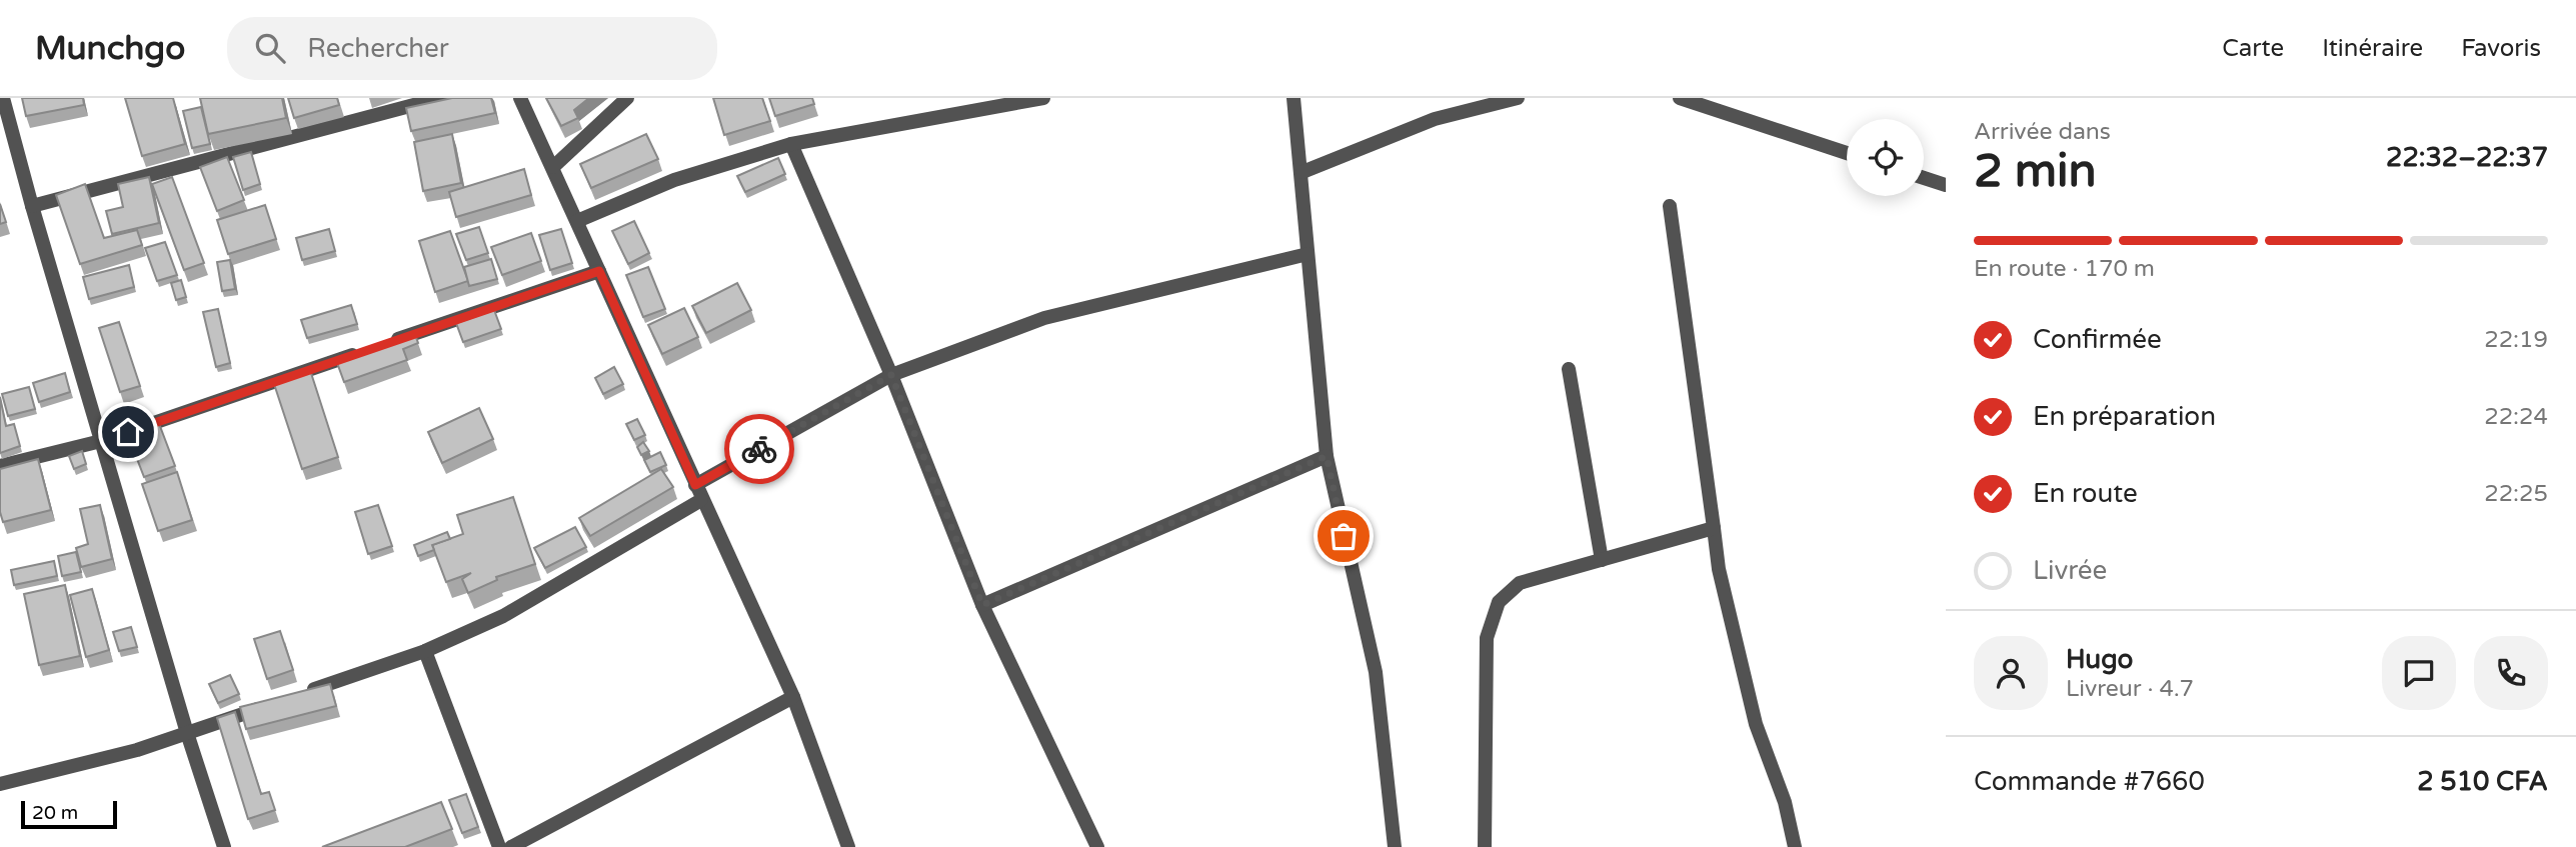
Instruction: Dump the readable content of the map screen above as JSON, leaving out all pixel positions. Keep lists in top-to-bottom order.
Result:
{
  "scale_bar": "20 m",
  "page": {
    "header": "Munchgo",
    "search": "Rechercher",
    "nav": ["Carte", "Itinéraire", "Favoris"],
    "heading": ["2 min", "Arrivée dans", "22:32–22:37"],
    "panel": [
      "Hugo",
      "Livreur · 4.7",
      "Commande #7660",
      "2 510 CFA"
    ],
    "bar": "En route · 170 m",
    "list": [
      ["Confirmée", "22:19"],
      ["En préparation", "22:24"],
      ["En route", "22:25"],
      "Livrée"
    ],
    "scale": "20 m"
  }
}
